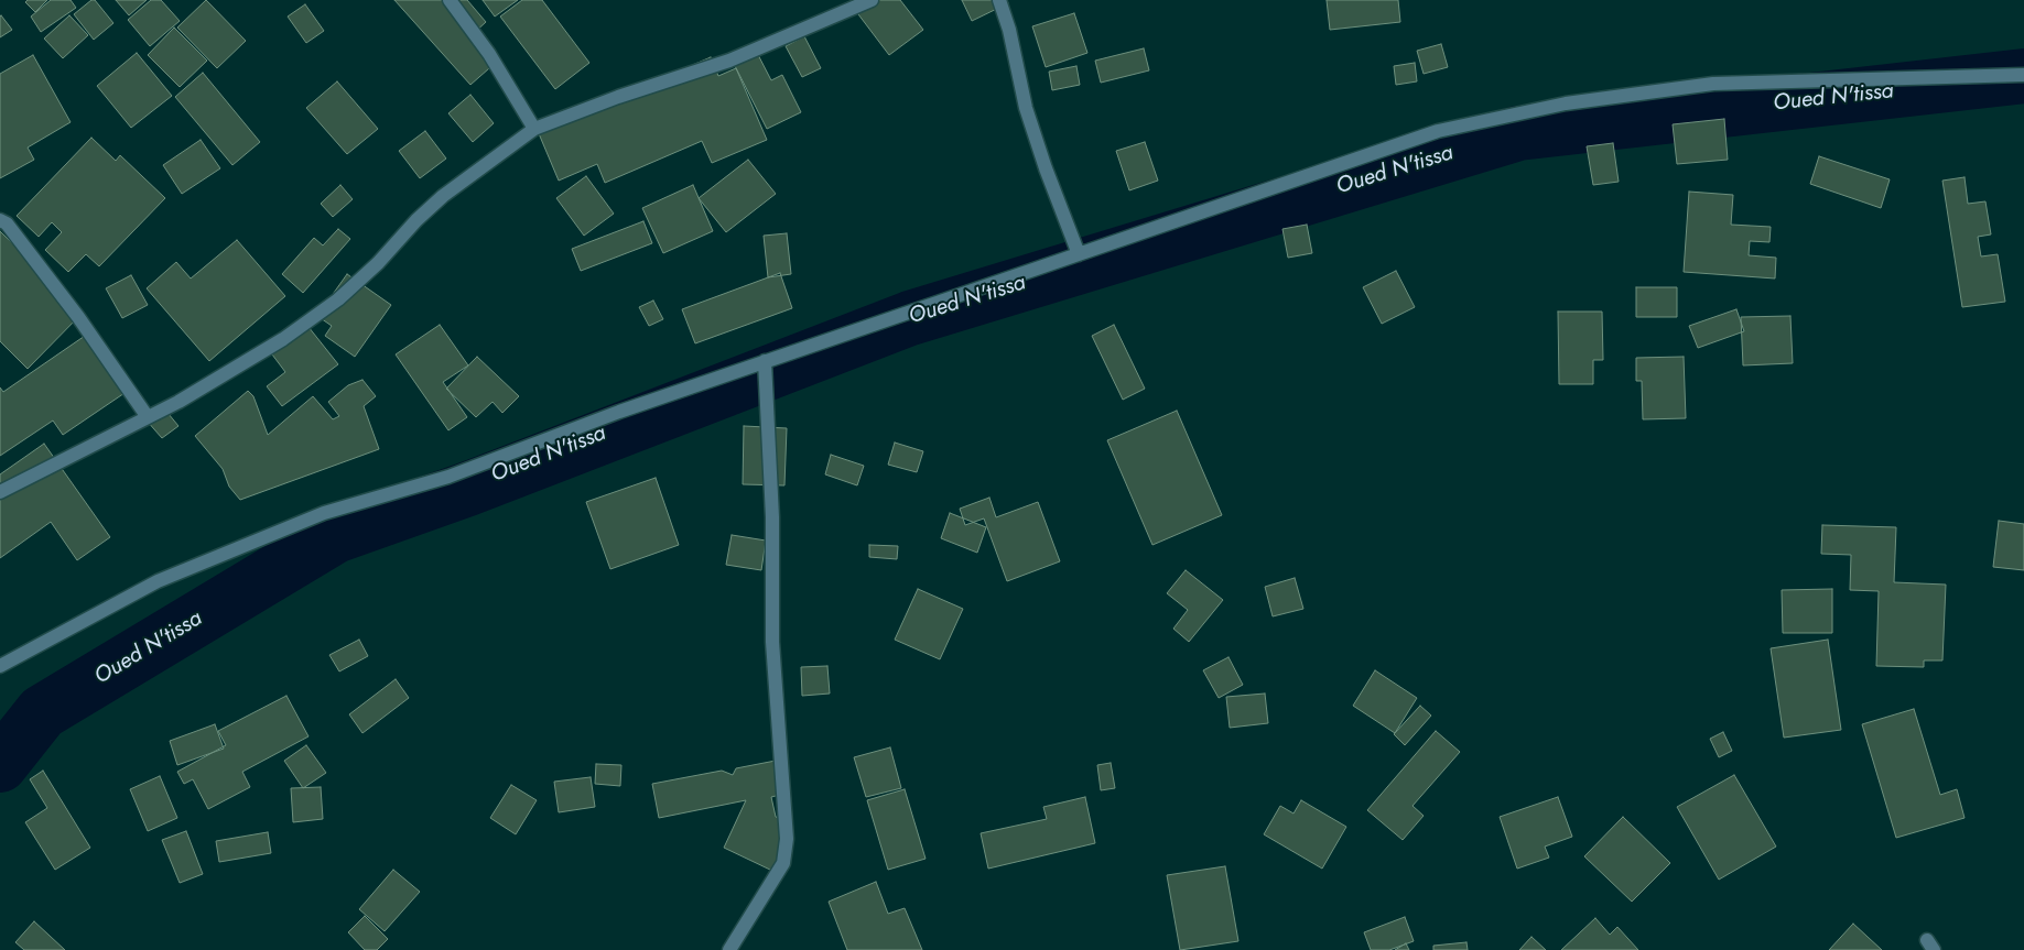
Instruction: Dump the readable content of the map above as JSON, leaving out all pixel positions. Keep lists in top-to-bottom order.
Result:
{
  "water": ["Oued N'tissa"]
}
